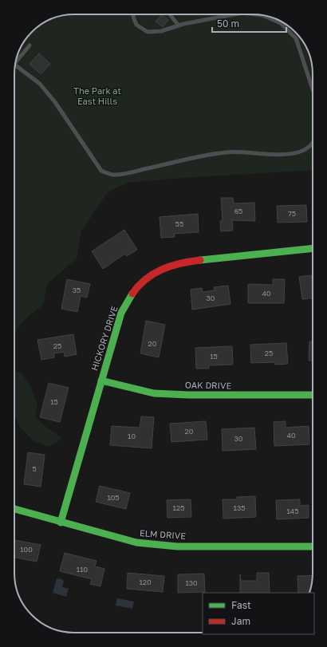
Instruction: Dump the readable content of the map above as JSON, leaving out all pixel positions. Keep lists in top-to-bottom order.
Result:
{
  "streets": {
    "street": ["HICKORY DRIVE", "OAK DRIVE", "ELM DRIVE"]
  },
  "crossings": [
    ["HICKORY DRIVE", "OAK DRIVE"],
    ["HICKORY DRIVE", "ELM DRIVE"]
  ],
  "parks": ["The Park at East Hills"],
  "house_numbers": [
    "65",
    "75",
    "55",
    "35",
    "40",
    "30",
    "20",
    "25",
    "25",
    "15",
    "15",
    "20",
    "40",
    "10",
    "30",
    "5",
    "105",
    "125",
    "135",
    "145",
    "100",
    "110",
    "120",
    "130"
  ],
  "legend": ["Fast", "Jam"],
  "scale_bar": "50 m"
}
